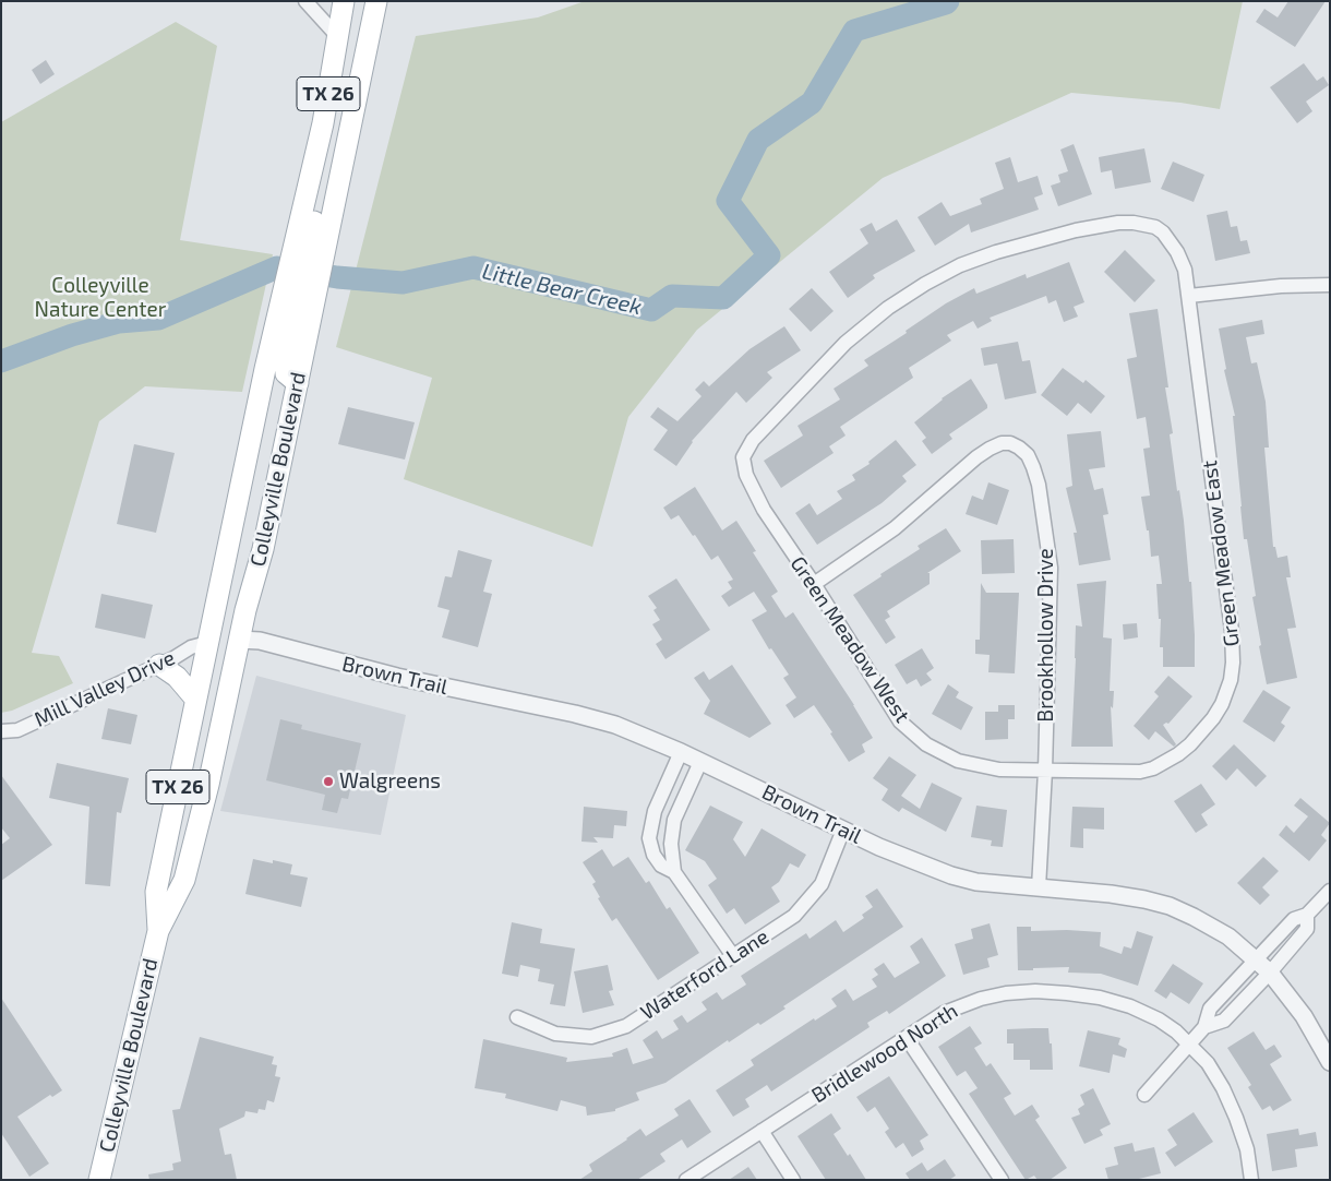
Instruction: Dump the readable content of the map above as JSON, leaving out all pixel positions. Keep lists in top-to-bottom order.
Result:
{
  "streets": {
    "main road": ["TX 26", "Colleyville Boulevard"],
    "street": [
      "Green Meadow East",
      "Brookhollow Drive",
      "Green Meadow West",
      "Brown Trail",
      "Mill Valley Drive",
      "Waterford Lane",
      "Bridlewood North"
    ]
  },
  "crossings": [
    ["Colleyville Boulevard", "Brown Trail"],
    ["Colleyville Boulevard", "Mill Valley Drive"],
    ["Green Meadow East", "Brookhollow Drive"],
    ["Green Meadow East", "Green Meadow West"],
    ["Brookhollow Drive", "Green Meadow West"],
    ["Brookhollow Drive", "Brown Trail"],
    ["Brown Trail", "Waterford Lane"]
  ],
  "water": ["Little Bear Creek"],
  "parks": ["Colleyville Nature Center"],
  "places": ["Walgreens"]
}
